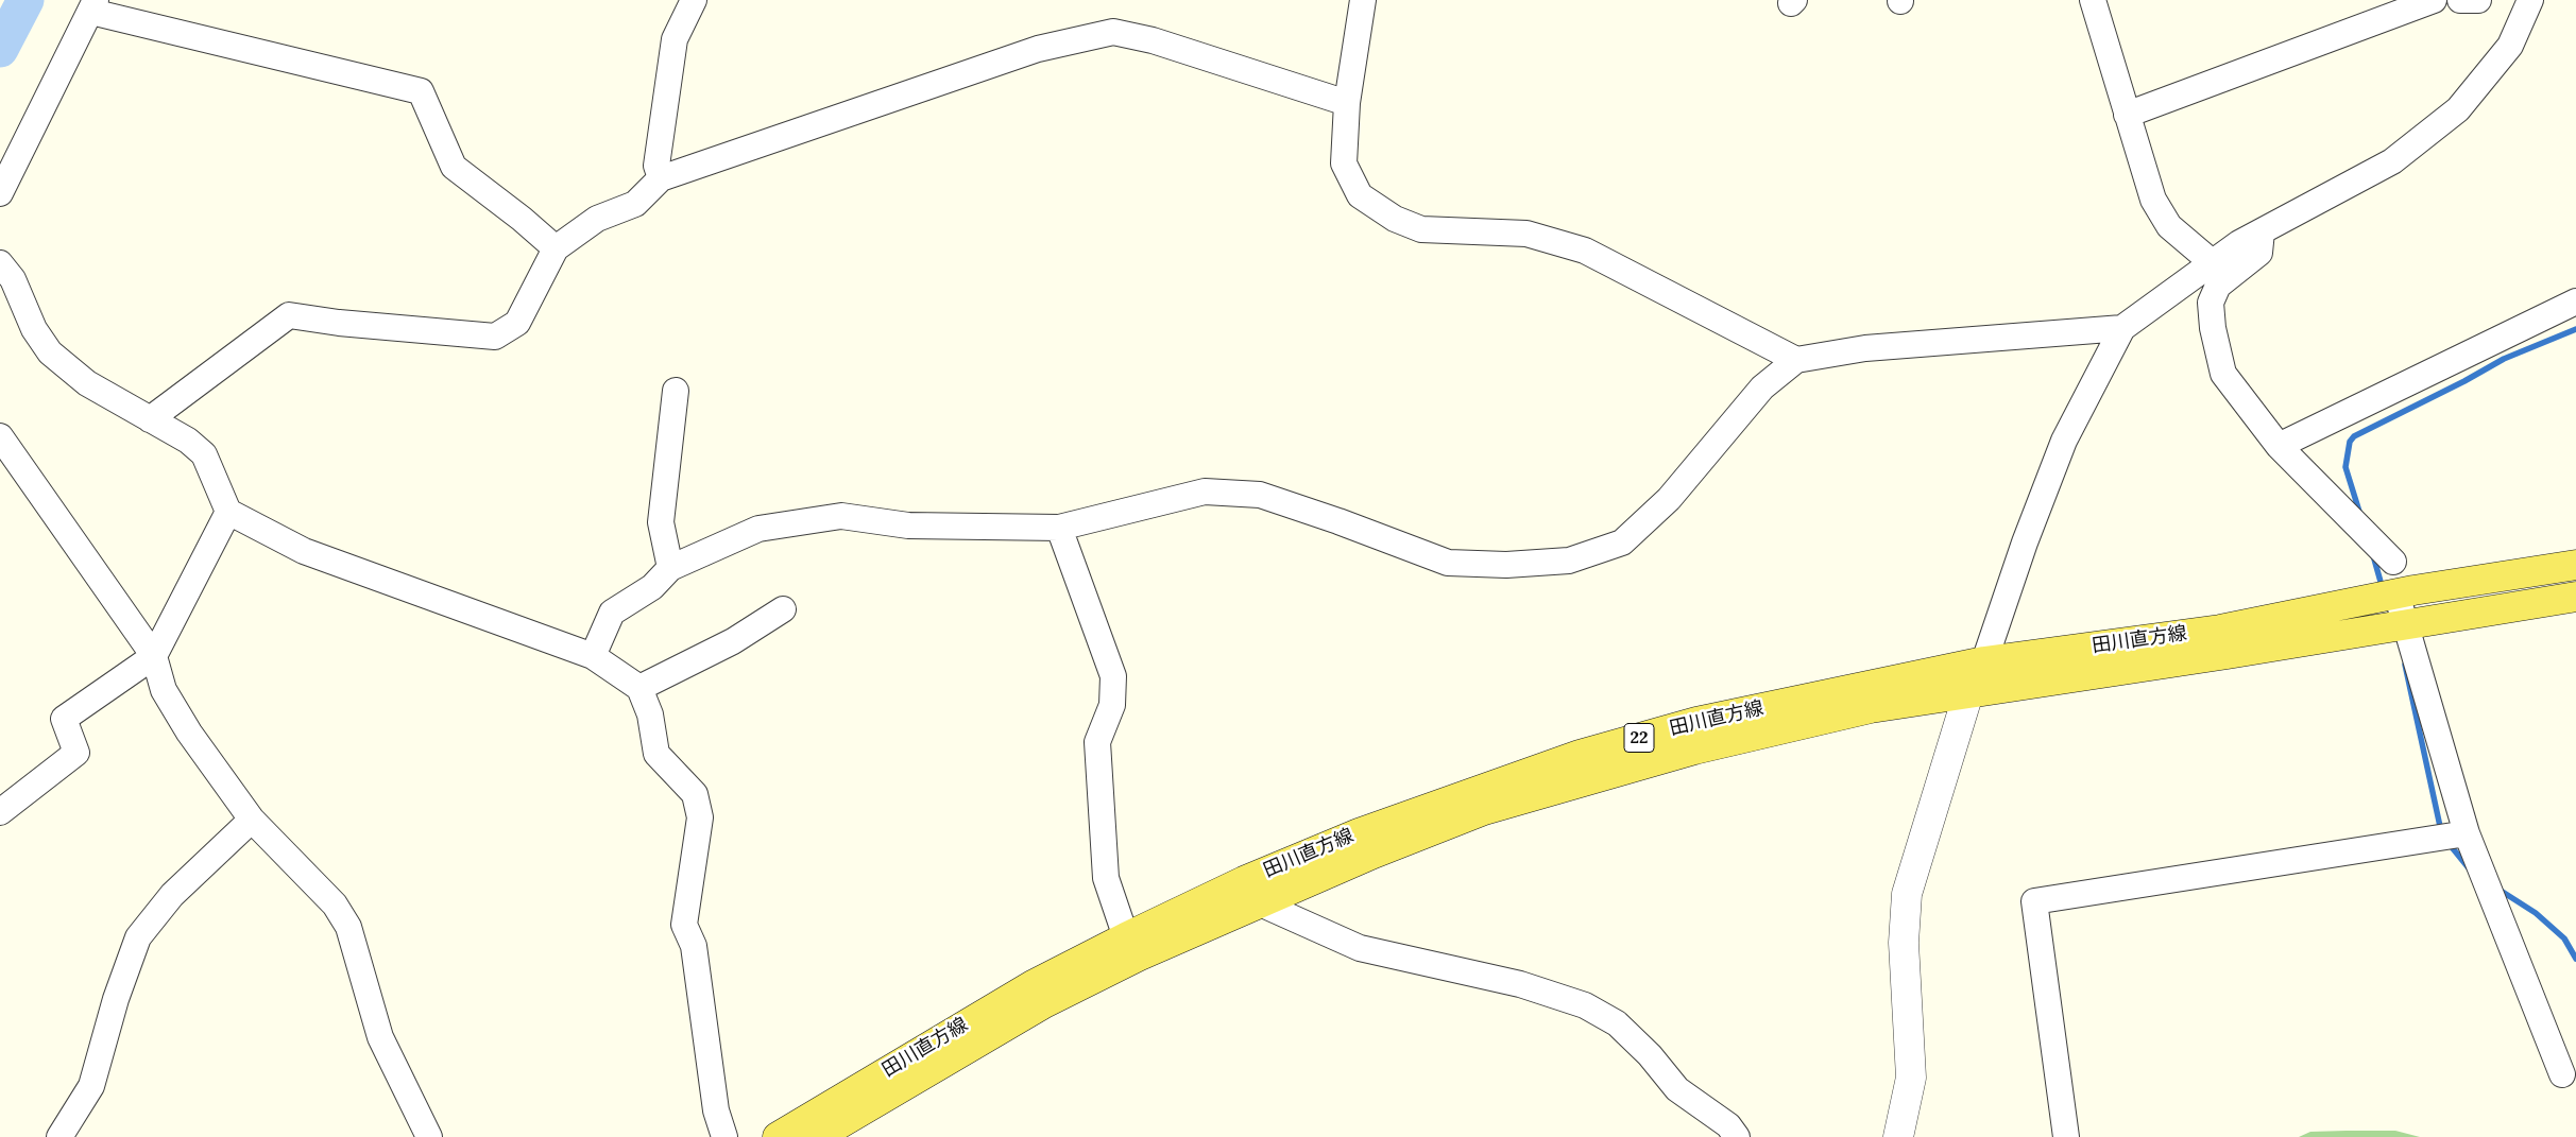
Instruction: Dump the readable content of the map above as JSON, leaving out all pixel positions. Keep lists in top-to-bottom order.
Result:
{
  "streets": {
    "main road": ["田川直方線", "22"]
  }
}
